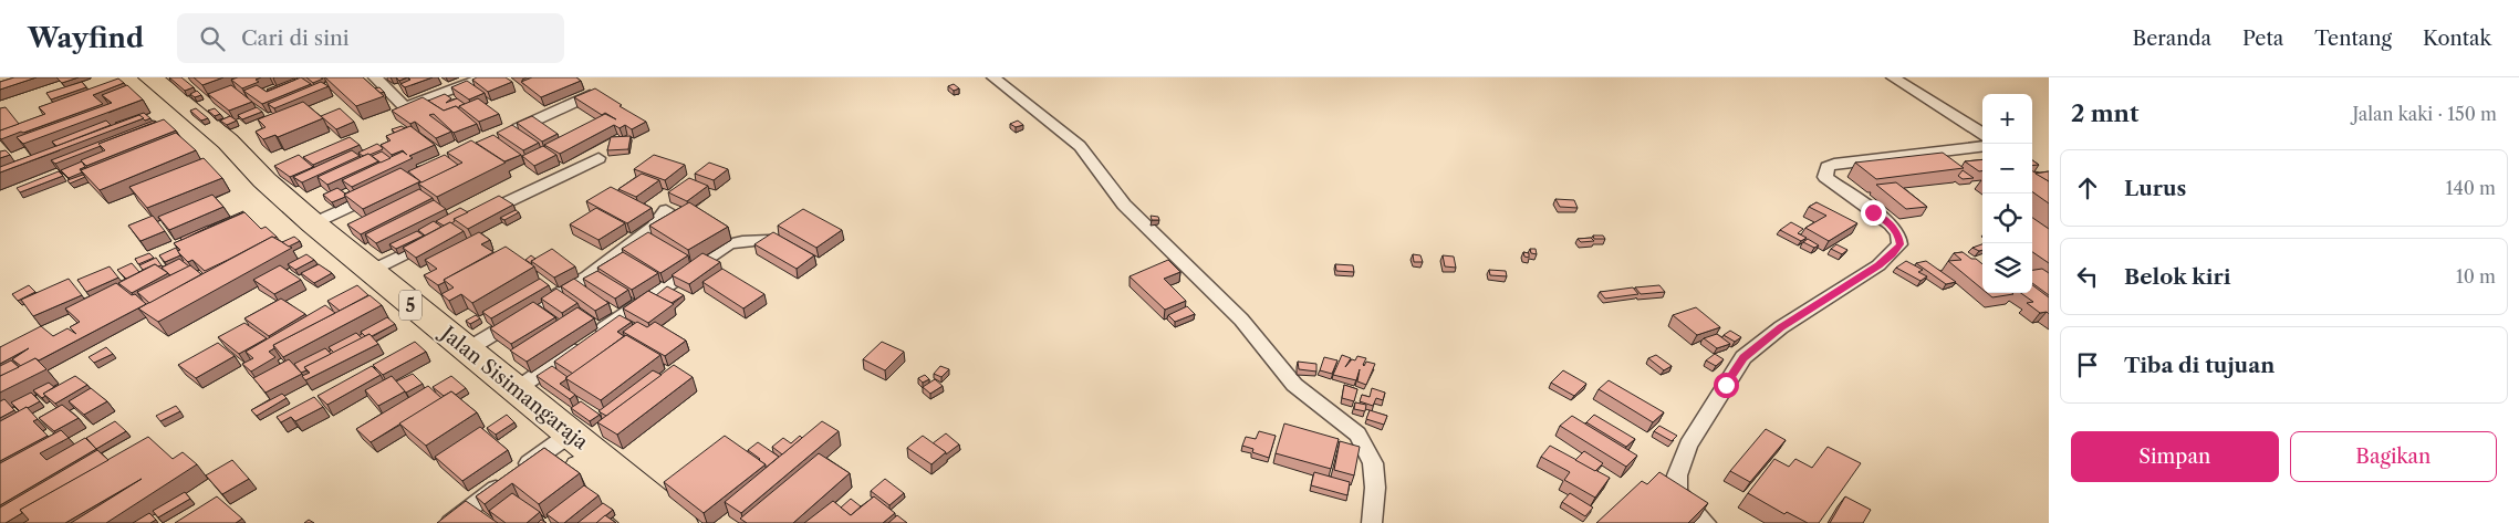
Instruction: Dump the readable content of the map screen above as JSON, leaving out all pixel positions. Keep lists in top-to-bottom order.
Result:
{
  "streets": {
    "highway": ["5", "Jalan Sisimangaraja"]
  },
  "page": {
    "header": "Wayfind",
    "search": "Cari di sini",
    "nav": [
      "Beranda",
      "Peta",
      "Tentang",
      "Kontak"
    ],
    "heading": ["2 mnt", "Jalan kaki · 150 m"],
    "map_buttons": ["+", "−"],
    "list": [
      ["Lurus", "140 m"],
      ["Belok kiri", "10 m"],
      "Tiba di tujuan"
    ],
    "buttons": ["Simpan", "Bagikan"]
  }
}
